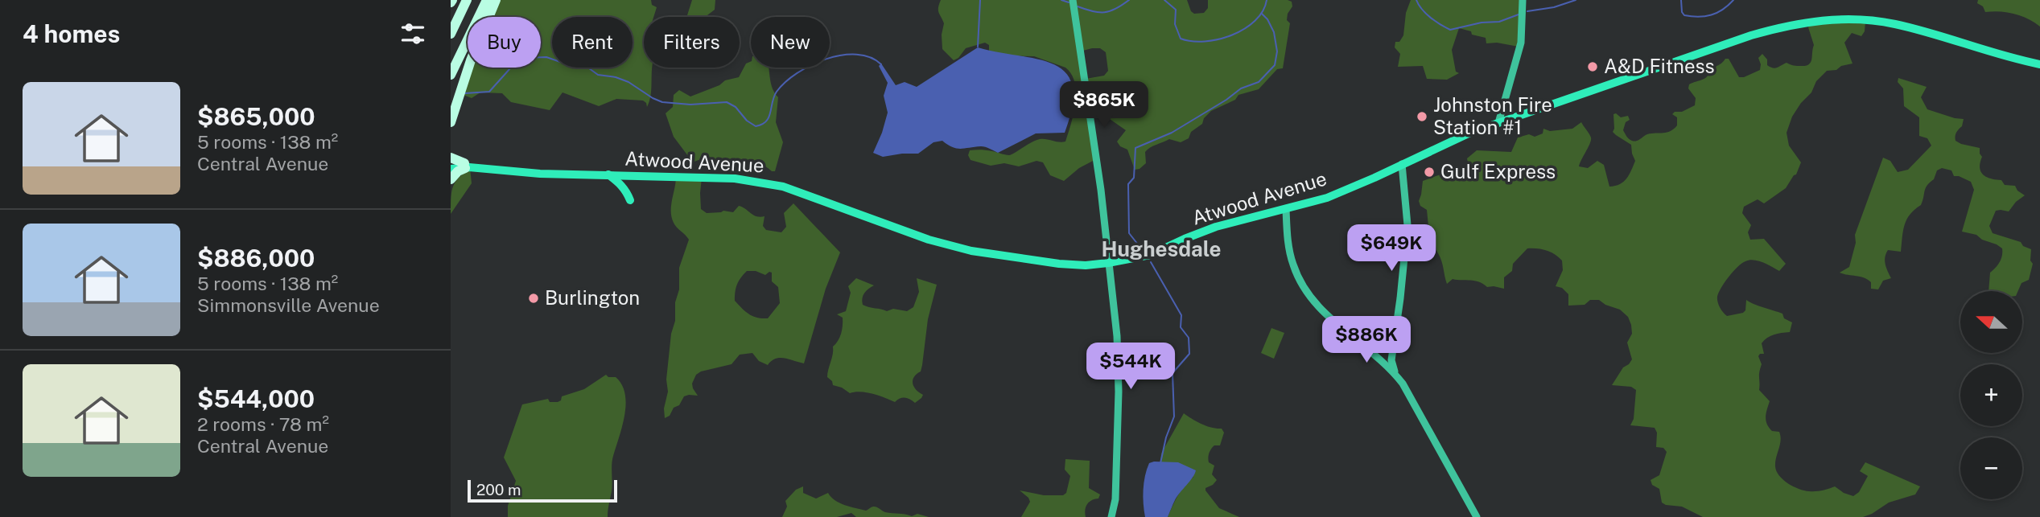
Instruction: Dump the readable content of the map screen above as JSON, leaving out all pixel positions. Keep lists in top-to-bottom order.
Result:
{
  "streets": {
    "main road": ["Atwood Avenue"]
  },
  "districts": ["Hughesdale"],
  "places": [
    "A&D Fitness",
    "Johnston Fire Station #1",
    "Gulf Express",
    "Burlington"
  ],
  "scale_bar": "200 m",
  "north": "left",
  "page": {
    "heading": "4 homes",
    "chip": [
      "Buy",
      "Rent",
      "Filters",
      "New"
    ],
    "list": [
      {
        "name": "$865,000",
        "note": "5 rooms · 138 m² · Central Avenue"
      },
      {
        "name": "$886,000",
        "note": "5 rooms · 138 m² · Simmonsville Avenue"
      },
      {
        "name": "$544,000",
        "note": "2 rooms · 78 m² · Central Avenue"
      }
    ],
    "price": [
      "$865K",
      "$649K",
      "$886K",
      "$544K"
    ],
    "map_buttons": ["+", "−"],
    "scale": "200 m"
  }
}
